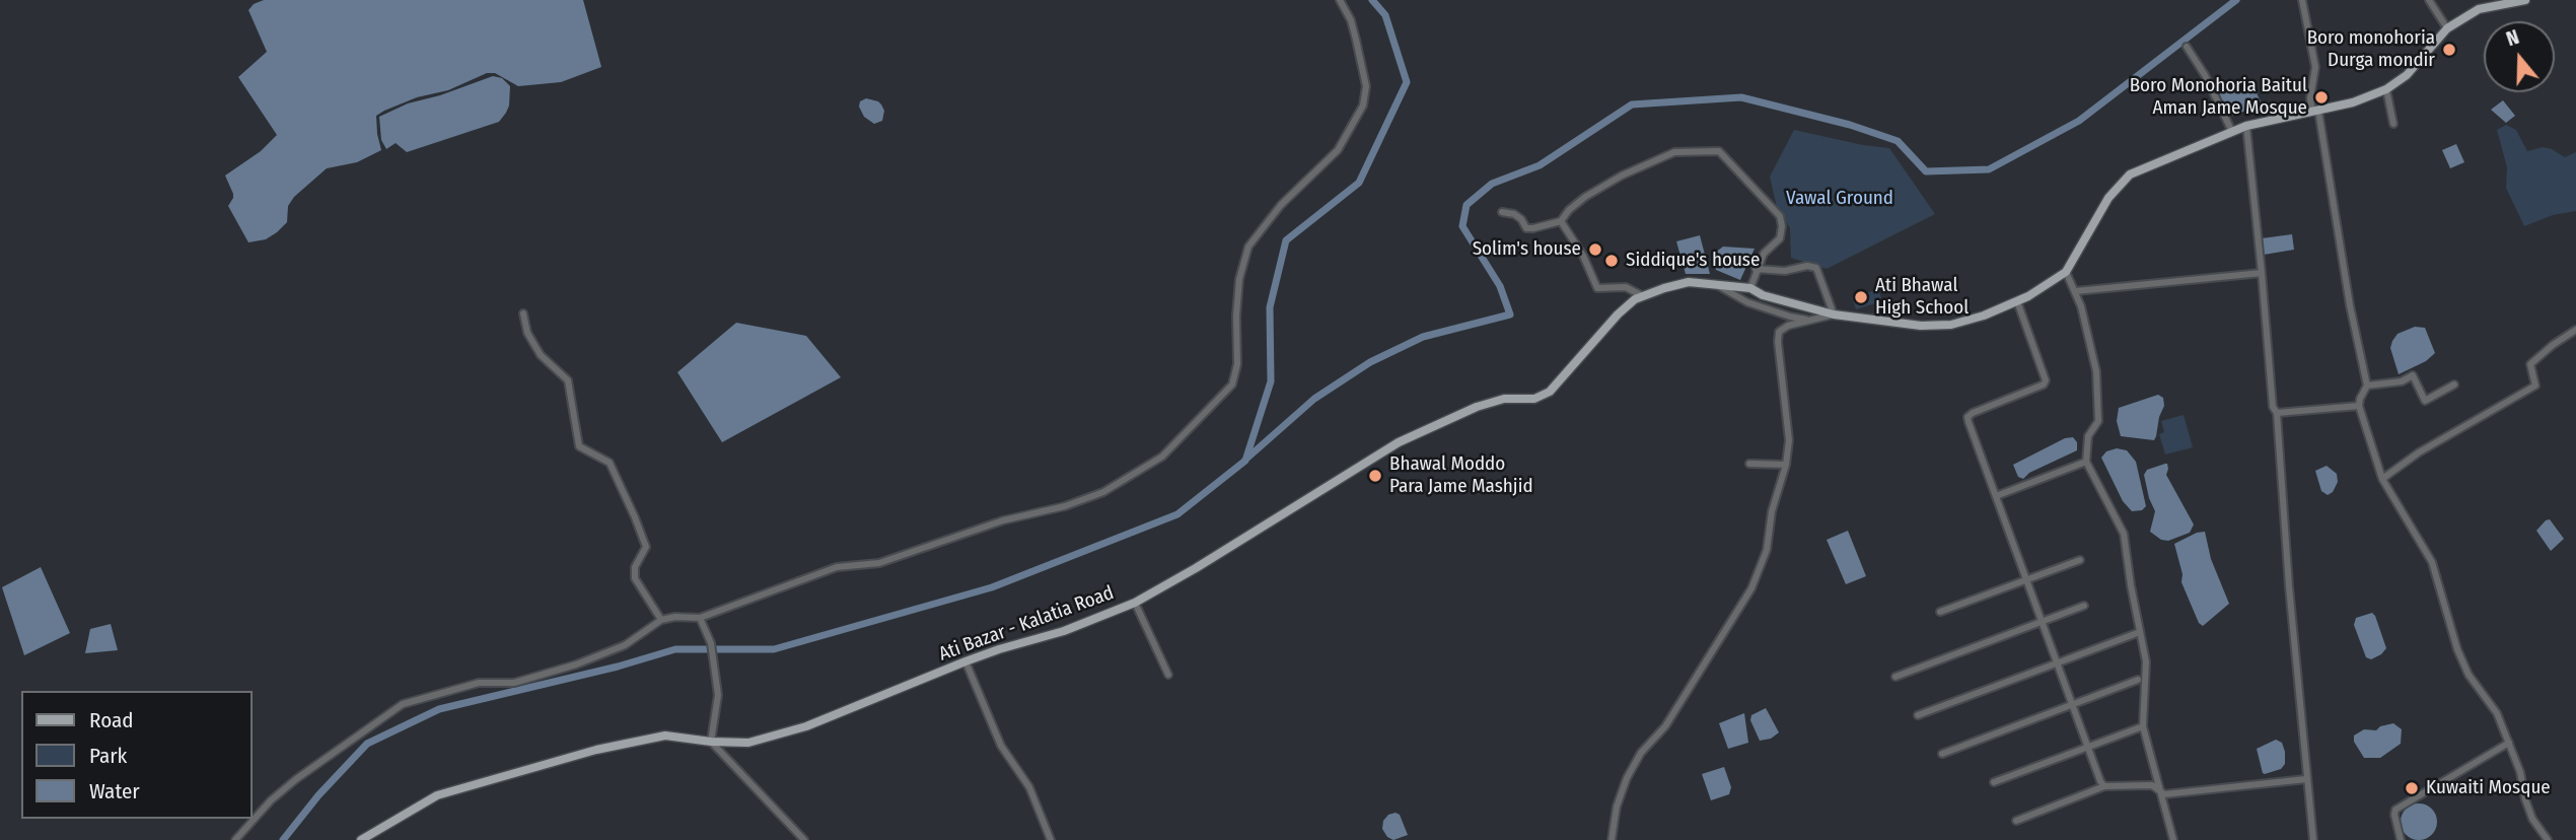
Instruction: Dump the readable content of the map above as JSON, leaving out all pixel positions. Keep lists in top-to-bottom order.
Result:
{
  "streets": {
    "main road": ["Ati Bazar - Kalatia Road"]
  },
  "parks": ["Vawal Ground"],
  "places": [
    "Boro monohoria Durga mondir",
    "Boro Monohoria Baitul Aman Jame Mosque",
    "Solim's house",
    "Siddique's house",
    "Ati Bhawal High School",
    "Bhawal Moddo Para Jame Mashjid",
    "Kuwaiti Mosque"
  ],
  "legend": ["Road", "Park", "Water"],
  "north": "top"
}
